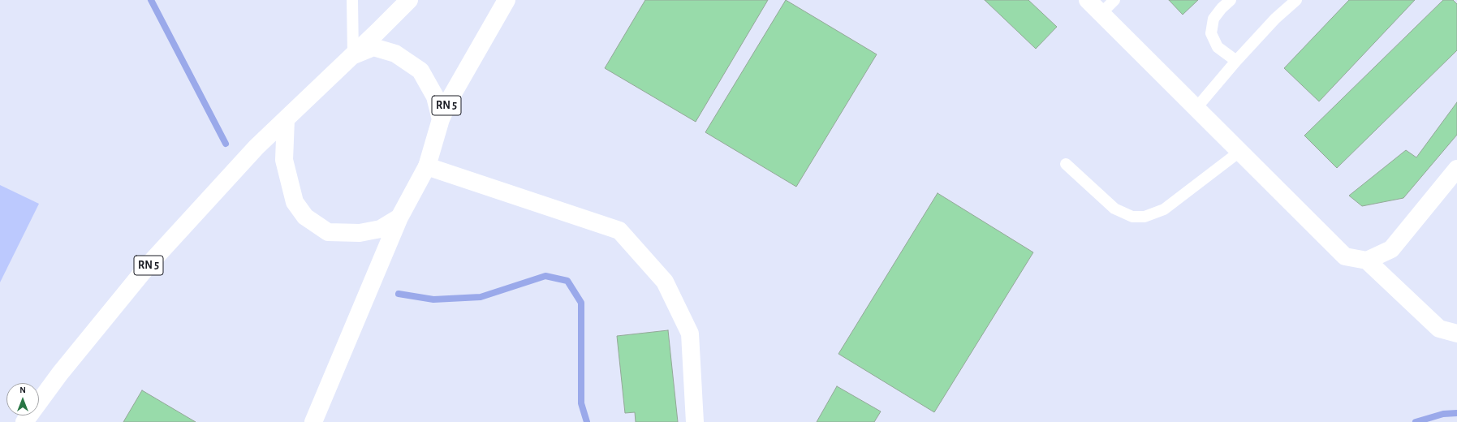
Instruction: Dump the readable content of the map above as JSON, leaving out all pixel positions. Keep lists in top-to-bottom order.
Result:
{
  "streets": {
    "main road": ["RN 5"]
  },
  "north": "top"
}
